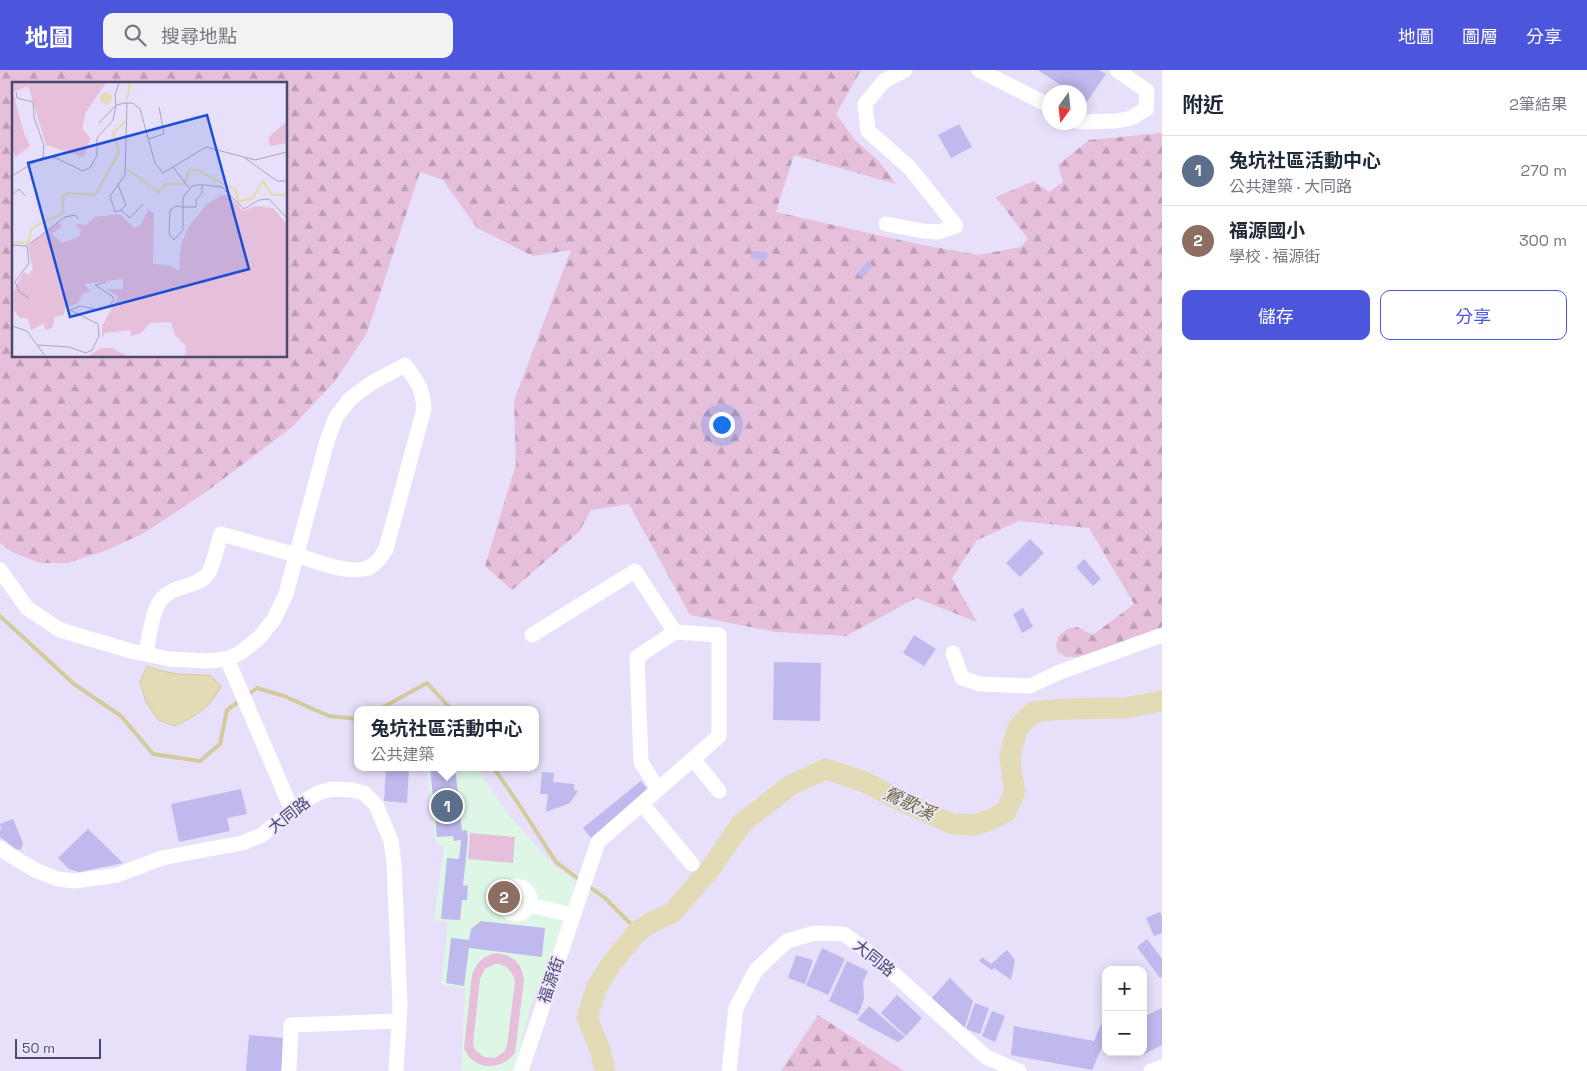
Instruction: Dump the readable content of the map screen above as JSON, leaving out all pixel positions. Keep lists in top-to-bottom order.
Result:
{
  "streets": {
    "street": ["大同路", "福源街"]
  },
  "water": ["鶯歌溪"],
  "scale_bar": "50 m",
  "north": "bottom",
  "page": {
    "header": "地圖",
    "search": "搜尋地點",
    "nav": ["地圖", "圖層", "分享"],
    "heading": ["附近", "2筆結果"],
    "list": [
      {
        "mark": "1",
        "name": "兔坑社區活動中心",
        "note": "公共建築 · 大同路",
        "value": "270 m"
      },
      {
        "mark": "2",
        "name": "福源國小",
        "note": "學校 · 福源街",
        "value": "300 m"
      }
    ],
    "buttons": ["儲存", "分享"],
    "popup": ["兔坑社區活動中心", "公共建築"],
    "pins": ["1", "2"],
    "map_buttons": ["+", "−"],
    "scale": "50 m"
  }
}
